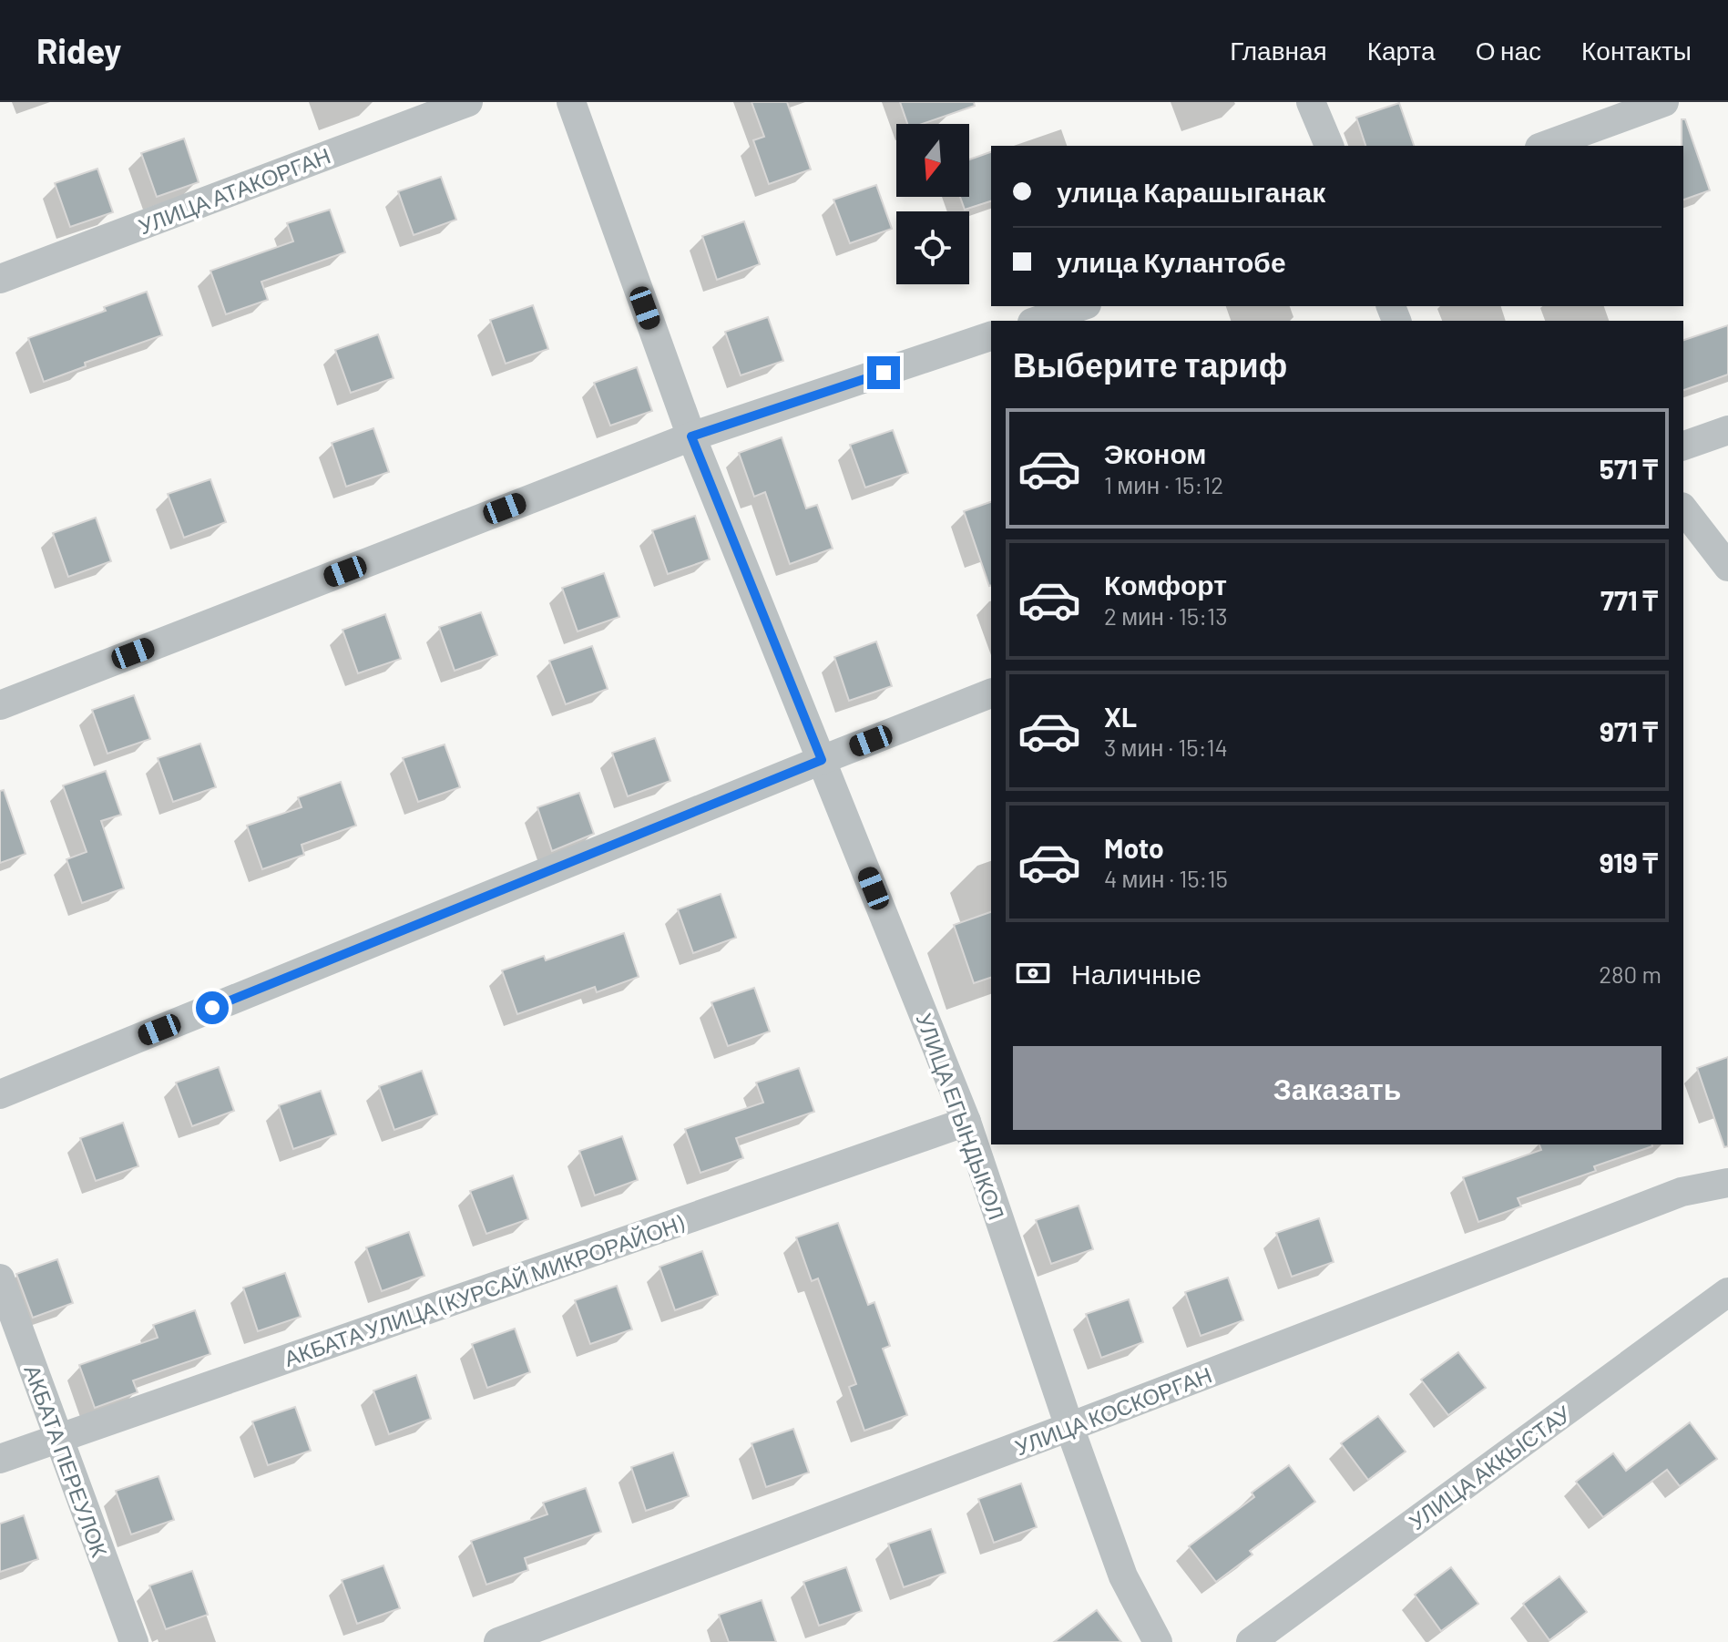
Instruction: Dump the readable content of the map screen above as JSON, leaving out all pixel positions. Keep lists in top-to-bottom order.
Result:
{
  "streets": {
    "street": [
      "УЛИЦА АТАКОРГАН",
      "УЛИЦА ЕГЫНДЫКОЛ",
      "АКБАТА УЛИЦА (КУРСАЙ МИКРОРАЙОН)",
      "УЛИЦА КОСКОРГАН",
      "АКБАТА ПЕРЕУЛОК",
      "УЛИЦА АККЫСТАУ"
    ]
  },
  "crossings": [
    ["УЛИЦА ЕГЫНДЫКОЛ", "АКБАТА УЛИЦА (КУРСАЙ МИКРОРАЙОН)"],
    ["УЛИЦА ЕГЫНДЫКОЛ", "УЛИЦА КОСКОРГАН"],
    ["АКБАТА УЛИЦА (КУРСАЙ МИКРОРАЙОН)", "АКБАТА ПЕРЕУЛОК"]
  ],
  "north": "bottom",
  "page": {
    "header": "Ridey",
    "nav": [
      "Главная",
      "Карта",
      "О нас",
      "Контакты"
    ],
    "banner": ["улица Карашыганак", "улица Кулантобе"],
    "heading": "Выберите тариф",
    "list": [
      {
        "name": "Эконом",
        "note": "1 мин · 15:12",
        "value": "571 ₸"
      },
      {
        "name": "Комфорт",
        "note": "2 мин · 15:13",
        "value": "771 ₸"
      },
      {
        "name": "XL",
        "note": "3 мин · 15:14",
        "value": "971 ₸"
      },
      {
        "name": "Moto",
        "note": "4 мин · 15:15",
        "value": "919 ₸"
      }
    ],
    "pay": ["Наличные", "280 m"],
    "buttons": "Заказать"
  }
}
